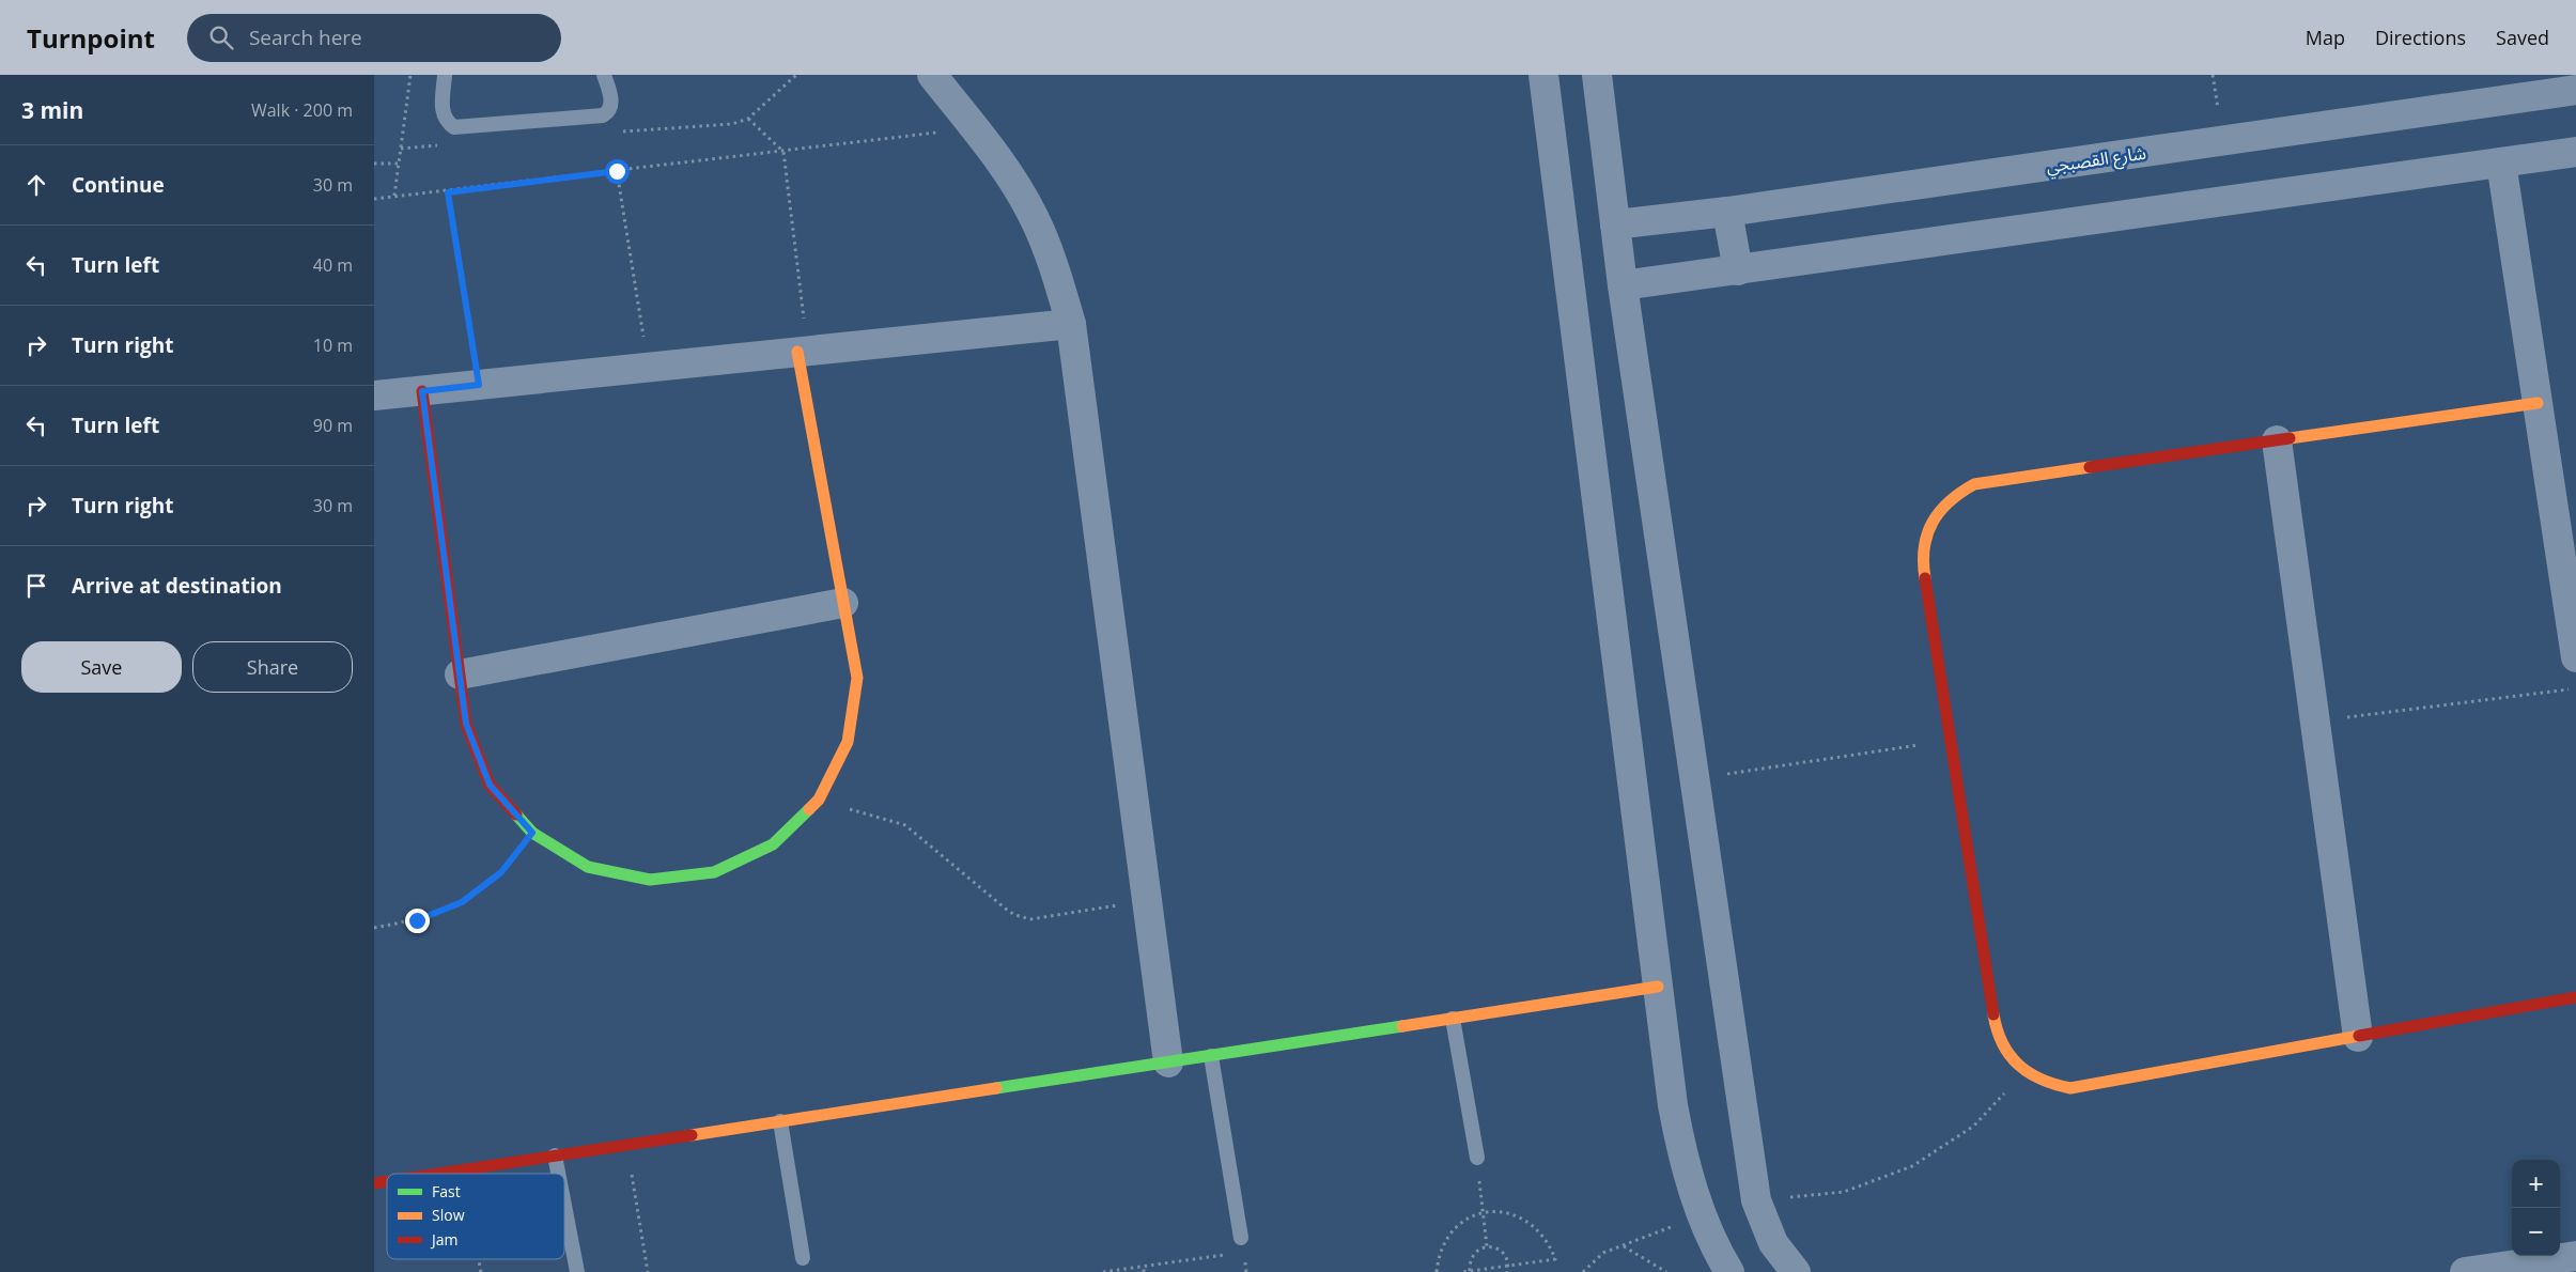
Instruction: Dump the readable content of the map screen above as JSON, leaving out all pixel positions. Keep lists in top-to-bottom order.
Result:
{
  "streets": {
    "street": ["شارع القصبجي"]
  },
  "legend": ["Fast", "Slow", "Jam"],
  "page": {
    "header": "Turnpoint",
    "search": "Search here",
    "nav": ["Map", "Directions", "Saved"],
    "heading": ["3 min", "Walk · 200 m"],
    "list": [
      ["Continue", "30 m"],
      ["Turn left", "40 m"],
      ["Turn right", "10 m"],
      ["Turn left", "90 m"],
      ["Turn right", "30 m"],
      "Arrive at destination"
    ],
    "buttons": ["Save", "Share"],
    "map_buttons": ["+", "−"]
  }
}
